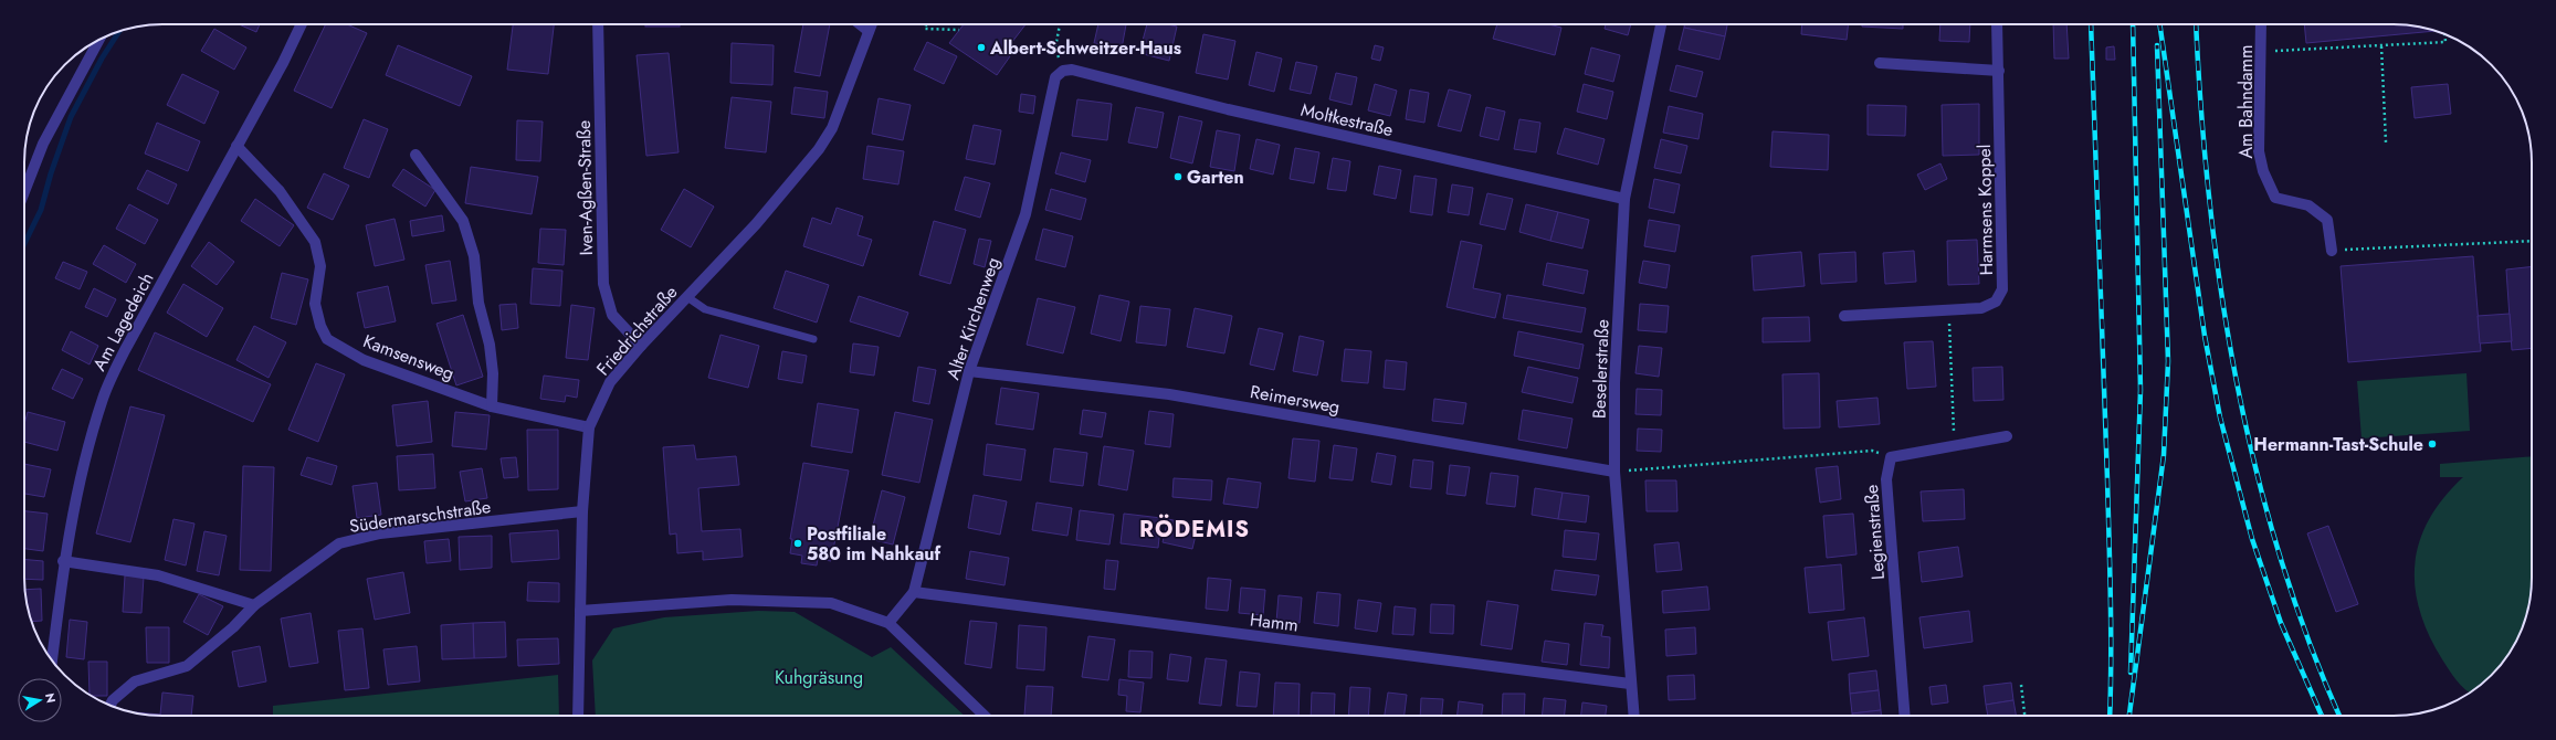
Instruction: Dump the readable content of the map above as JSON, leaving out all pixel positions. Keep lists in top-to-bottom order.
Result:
{
  "streets": {
    "street": [
      "Am Bahndamm",
      "Moltkestraße",
      "Iven-Agßen-Straße",
      "Harmsens Koppel",
      "Alter Kirchenweg",
      "Am Lagedeich",
      "Friedrichstraße",
      "Kamsensweg",
      "Beselerstraße",
      "Reimersweg",
      "Südermarschstraße",
      "Legienstraße",
      "Hamm"
    ]
  },
  "crossings": [
    ["Moltkestraße", "Alter Kirchenweg"],
    ["Moltkestraße", "Beselerstraße"],
    ["Iven-Agßen-Straße", "Friedrichstraße"],
    ["Alter Kirchenweg", "Reimersweg"],
    ["Alter Kirchenweg", "Hamm"],
    ["Am Lagedeich", "Kamsensweg"],
    ["Friedrichstraße", "Kamsensweg"],
    ["Friedrichstraße", "Südermarschstraße"],
    ["Beselerstraße", "Reimersweg"],
    ["Beselerstraße", "Hamm"]
  ],
  "districts": ["RÖDEMIS"],
  "parks": ["Kuhgräsung"],
  "places": [
    "Albert-Schweitzer-Haus",
    "Garten",
    "Hermann-Tast-Schule",
    "Postfiliale 580 im Nahkauf"
  ],
  "north": "right"
}
